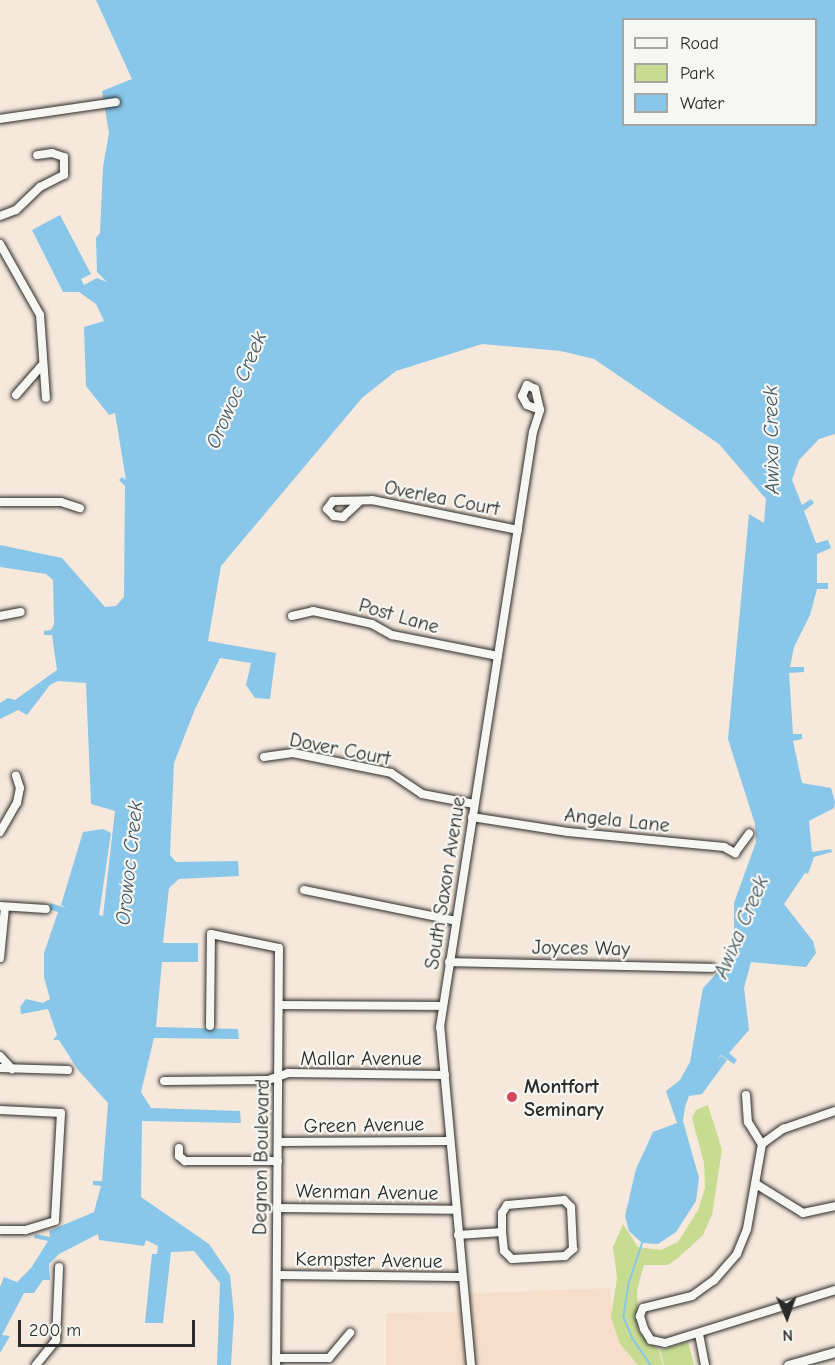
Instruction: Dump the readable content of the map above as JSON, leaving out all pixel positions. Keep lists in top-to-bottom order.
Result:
{
  "streets": {
    "street": [
      "Overlea Court",
      "Post Lane",
      "Dover Court",
      "Angela Lane",
      "South Saxon Avenue",
      "Joyces Way",
      "Mallar Avenue",
      "Green Avenue",
      "Degnon Boulevard",
      "Wenman Avenue",
      "Kempster Avenue"
    ]
  },
  "crossings": [
    ["Overlea Court", "South Saxon Avenue"],
    ["Post Lane", "South Saxon Avenue"],
    ["Dover Court", "South Saxon Avenue"],
    ["Angela Lane", "South Saxon Avenue"],
    ["South Saxon Avenue", "Joyces Way"],
    ["South Saxon Avenue", "Mallar Avenue"],
    ["South Saxon Avenue", "Green Avenue"],
    ["South Saxon Avenue", "Wenman Avenue"],
    ["South Saxon Avenue", "Kempster Avenue"],
    ["Mallar Avenue", "Degnon Boulevard"],
    ["Green Avenue", "Degnon Boulevard"],
    ["Degnon Boulevard", "Wenman Avenue"],
    ["Degnon Boulevard", "Kempster Avenue"]
  ],
  "water": ["Orowoc Creek", "Awixa Creek"],
  "places": ["Montfort Seminary"],
  "legend": ["Road", "Park", "Water"],
  "scale_bar": "200 m",
  "north": "bottom"
}
